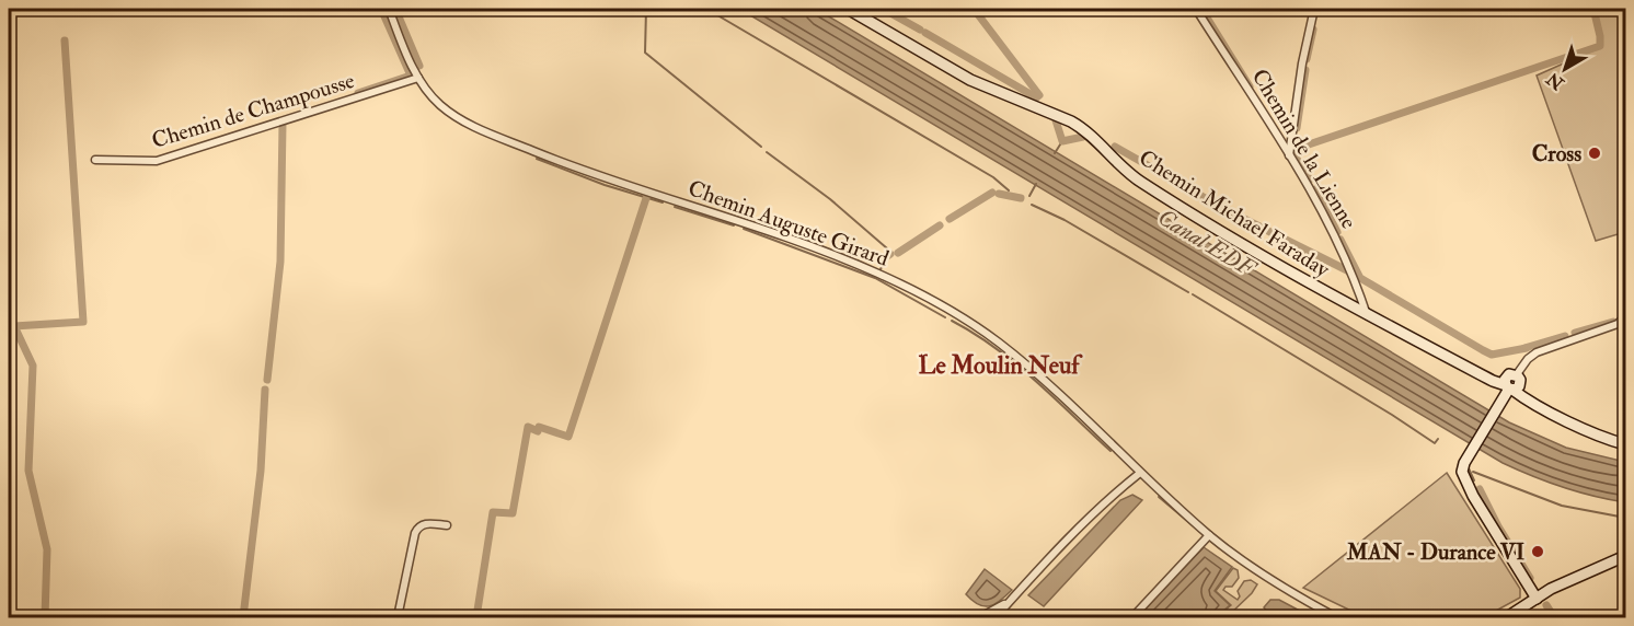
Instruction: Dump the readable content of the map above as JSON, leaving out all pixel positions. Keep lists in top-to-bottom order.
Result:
{
  "streets": {
    "main road": ["Chemin Michael Faraday"],
    "street": ["Chemin de Champousse", "Chemin de la Lienne", "Chemin Auguste Girard"]
  },
  "crossings": [
    ["Chemin de Champousse", "Chemin Auguste Girard"],
    ["Chemin de la Lienne", "Chemin Michael Faraday"]
  ],
  "districts": ["Le Moulin Neuf"],
  "water": ["Canal EDF"],
  "places": ["Cross", "MAN - Durance VI"],
  "north": "bottom left"
}
